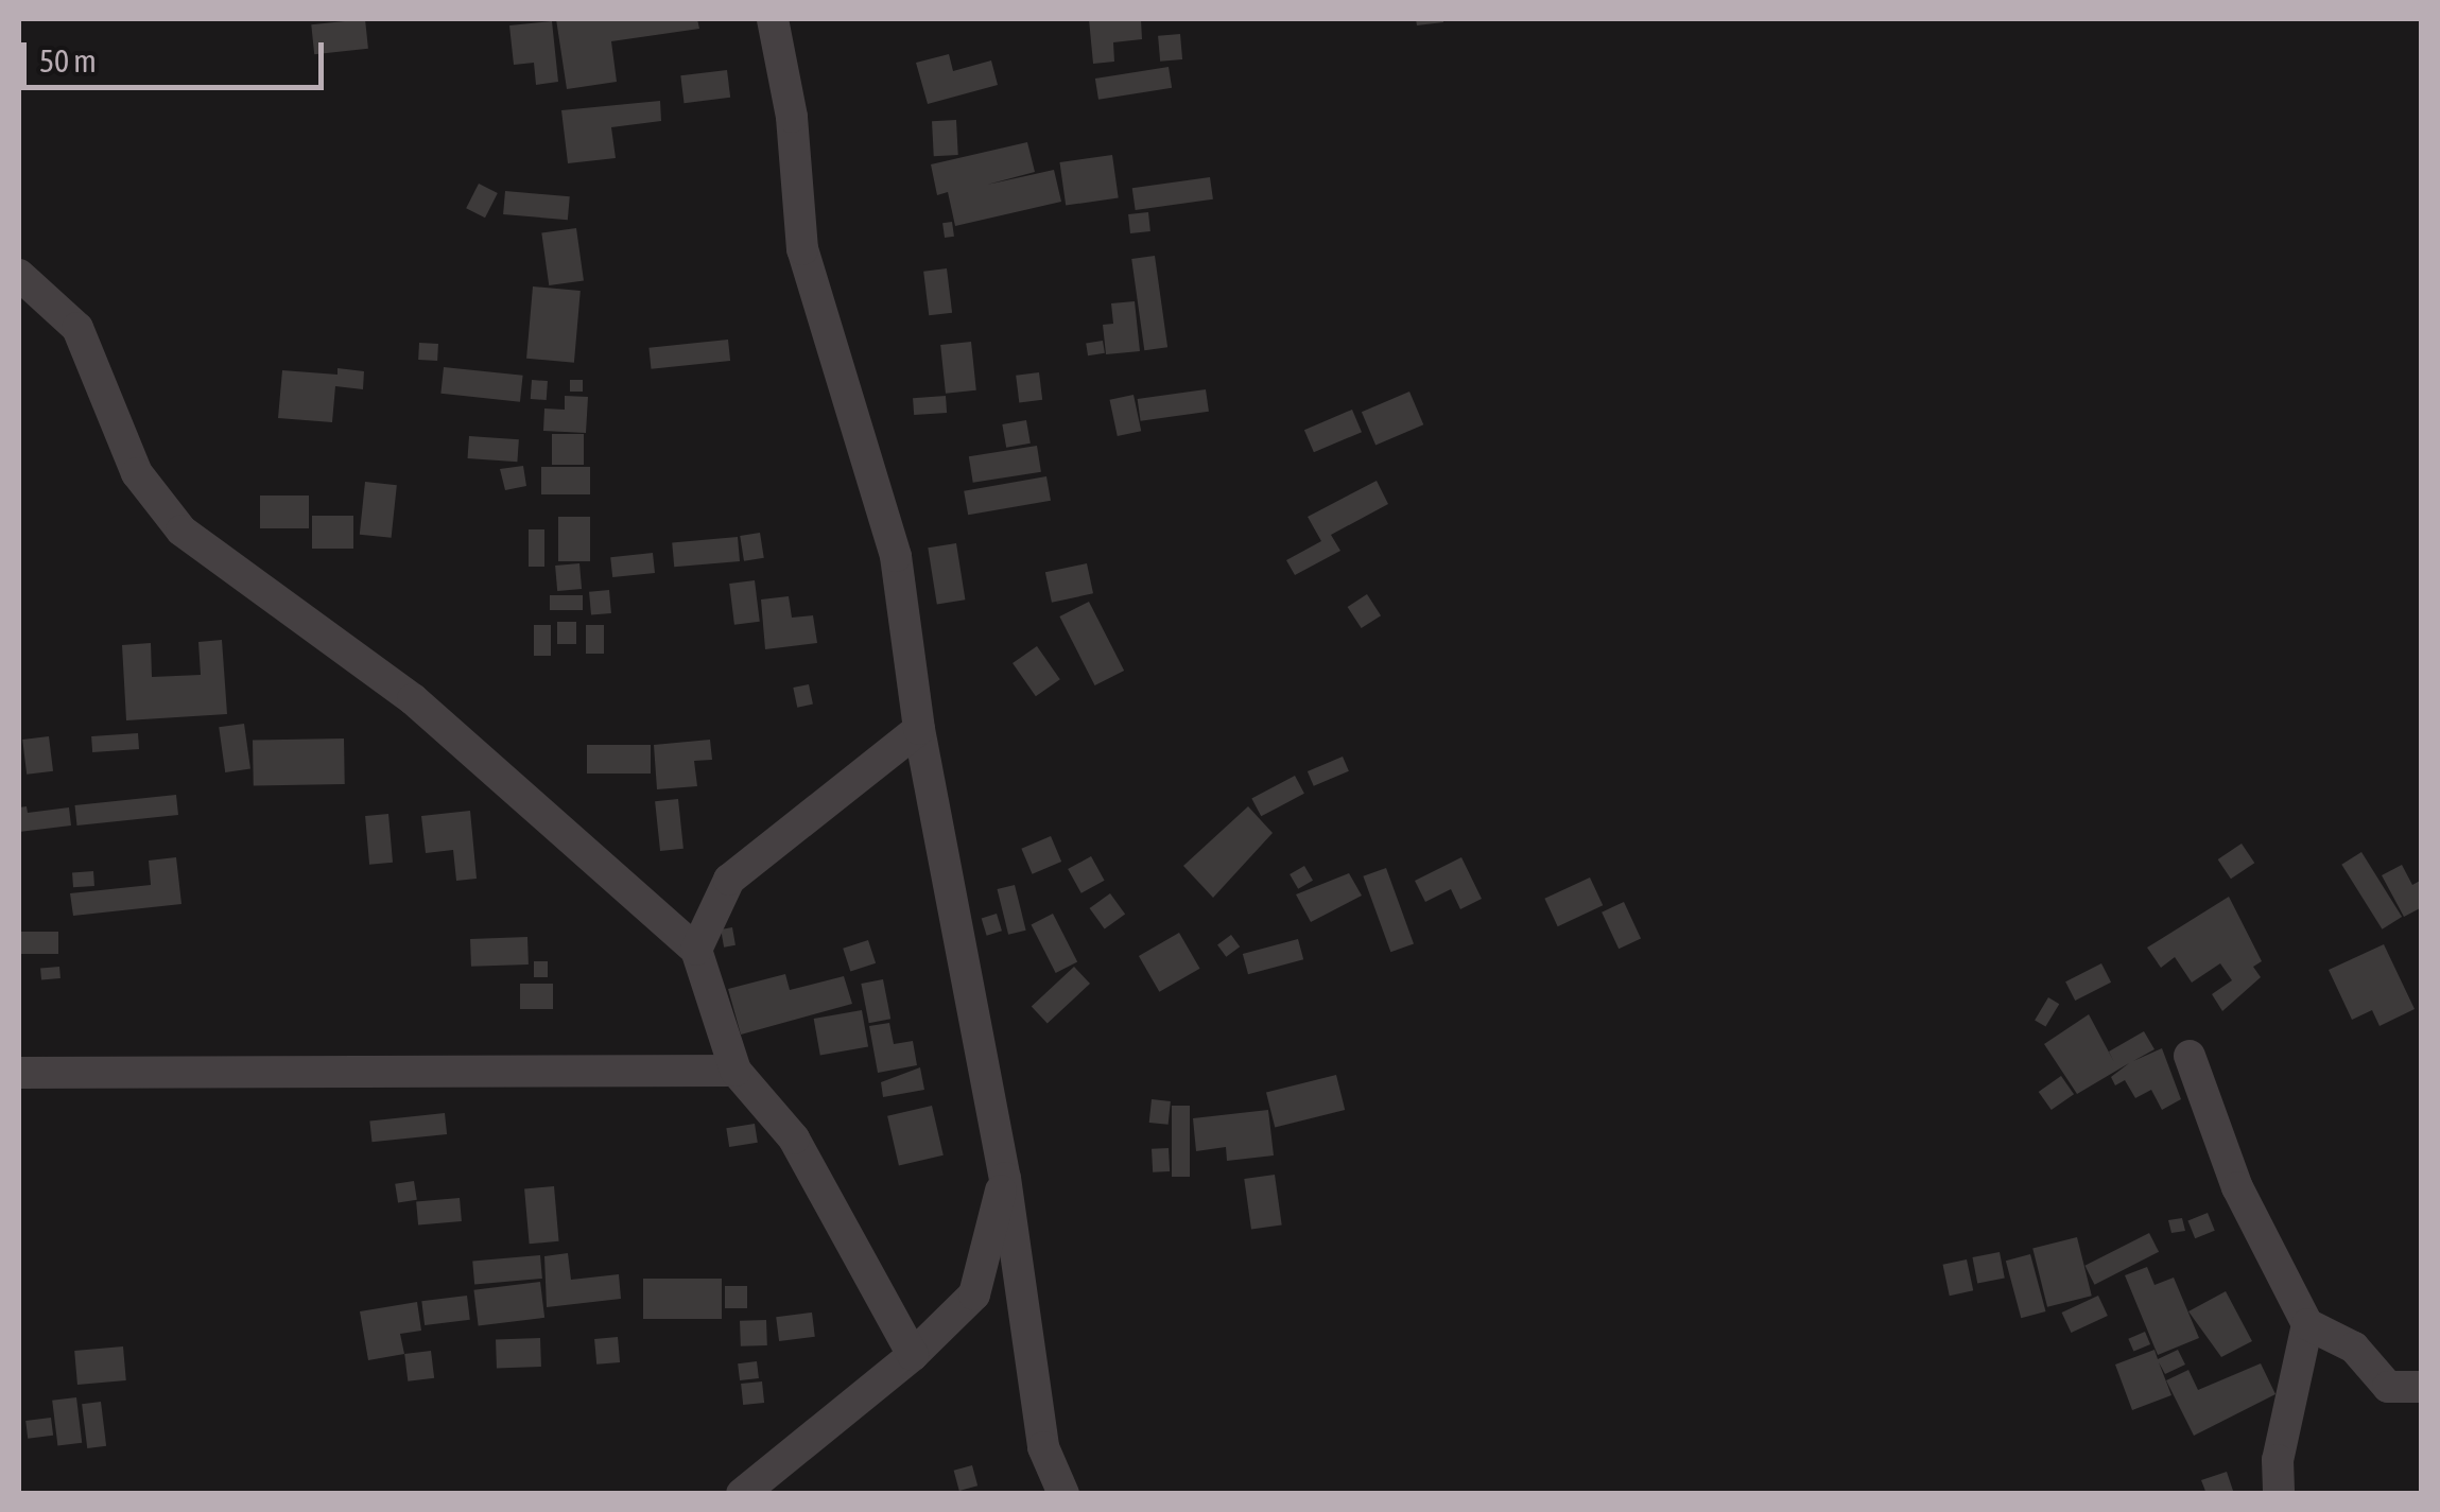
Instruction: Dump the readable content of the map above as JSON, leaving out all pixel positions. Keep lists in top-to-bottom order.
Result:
{
  "scale_bar": "50 m"
}
